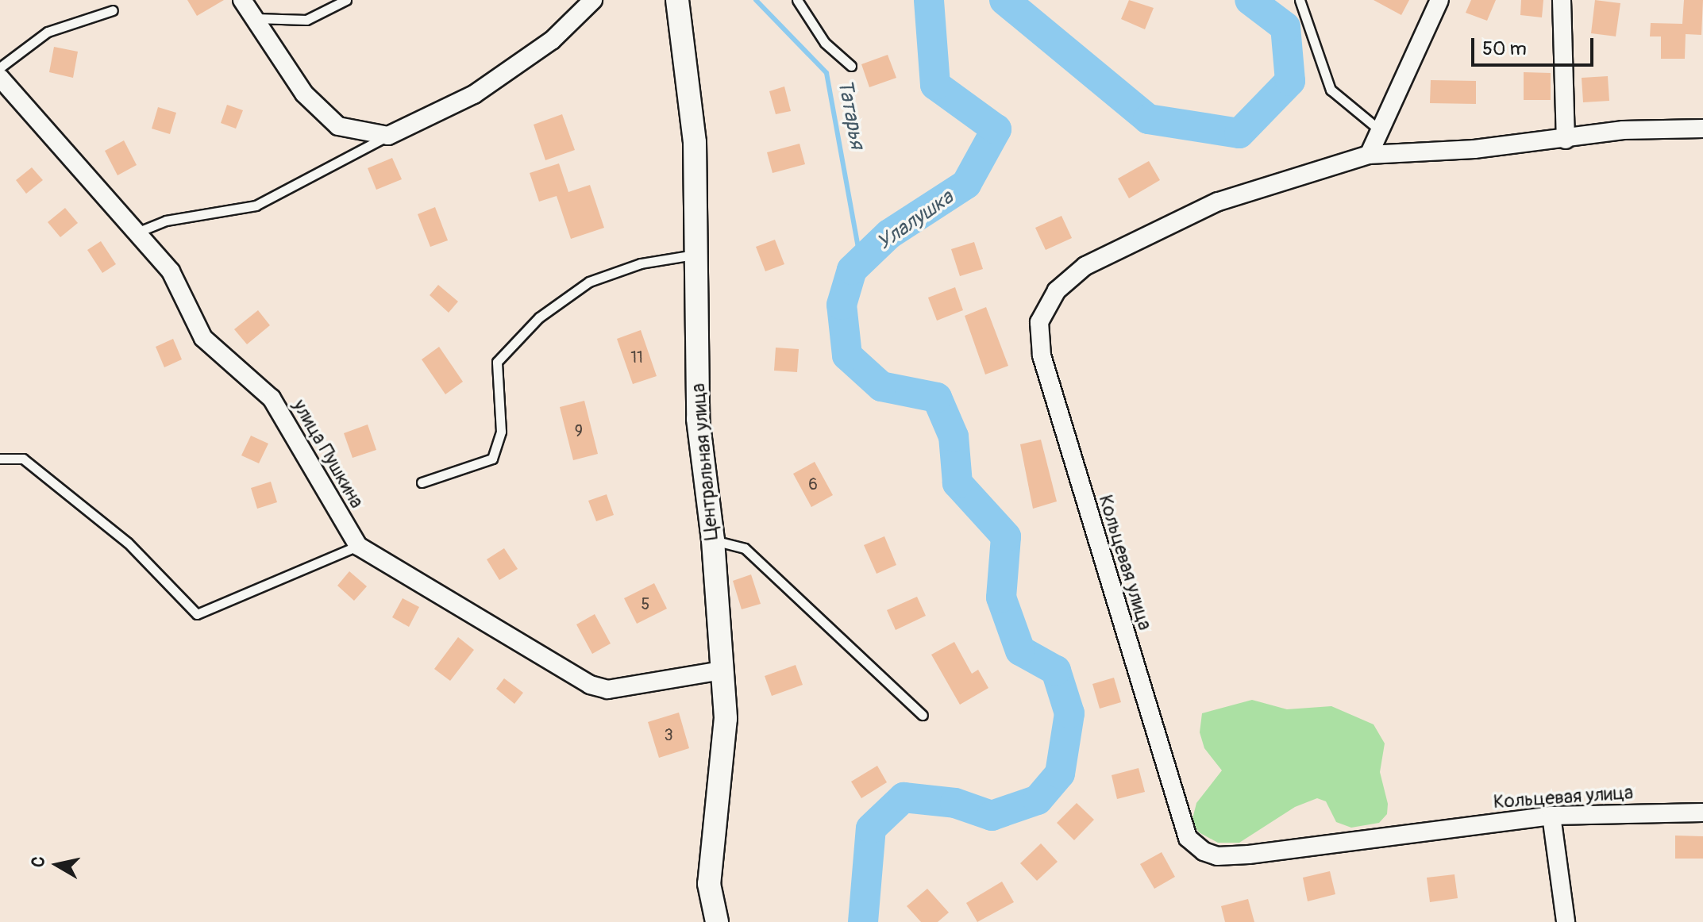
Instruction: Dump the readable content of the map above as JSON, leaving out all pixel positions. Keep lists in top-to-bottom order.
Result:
{
  "streets": {
    "street": ["улица Пушкина", "Центральная улица", "Кольцевая улица"]
  },
  "crossings": [
    ["улица Пушкина", "Центральная улица"]
  ],
  "water": ["Татарья", "Улалушка"],
  "house_numbers": [
    "11",
    "9",
    "6",
    "5",
    "3"
  ],
  "scale_bar": "50 m",
  "north": "left"
}
